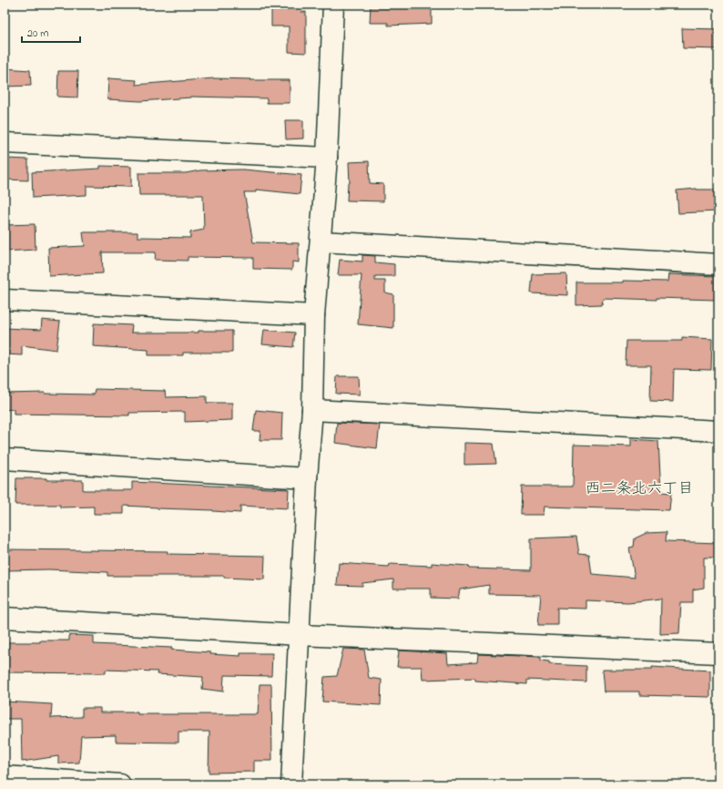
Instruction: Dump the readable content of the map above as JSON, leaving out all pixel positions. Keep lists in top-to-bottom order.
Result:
{
  "districts": ["西二条北六丁目"],
  "scale_bar": "20 m"
}
